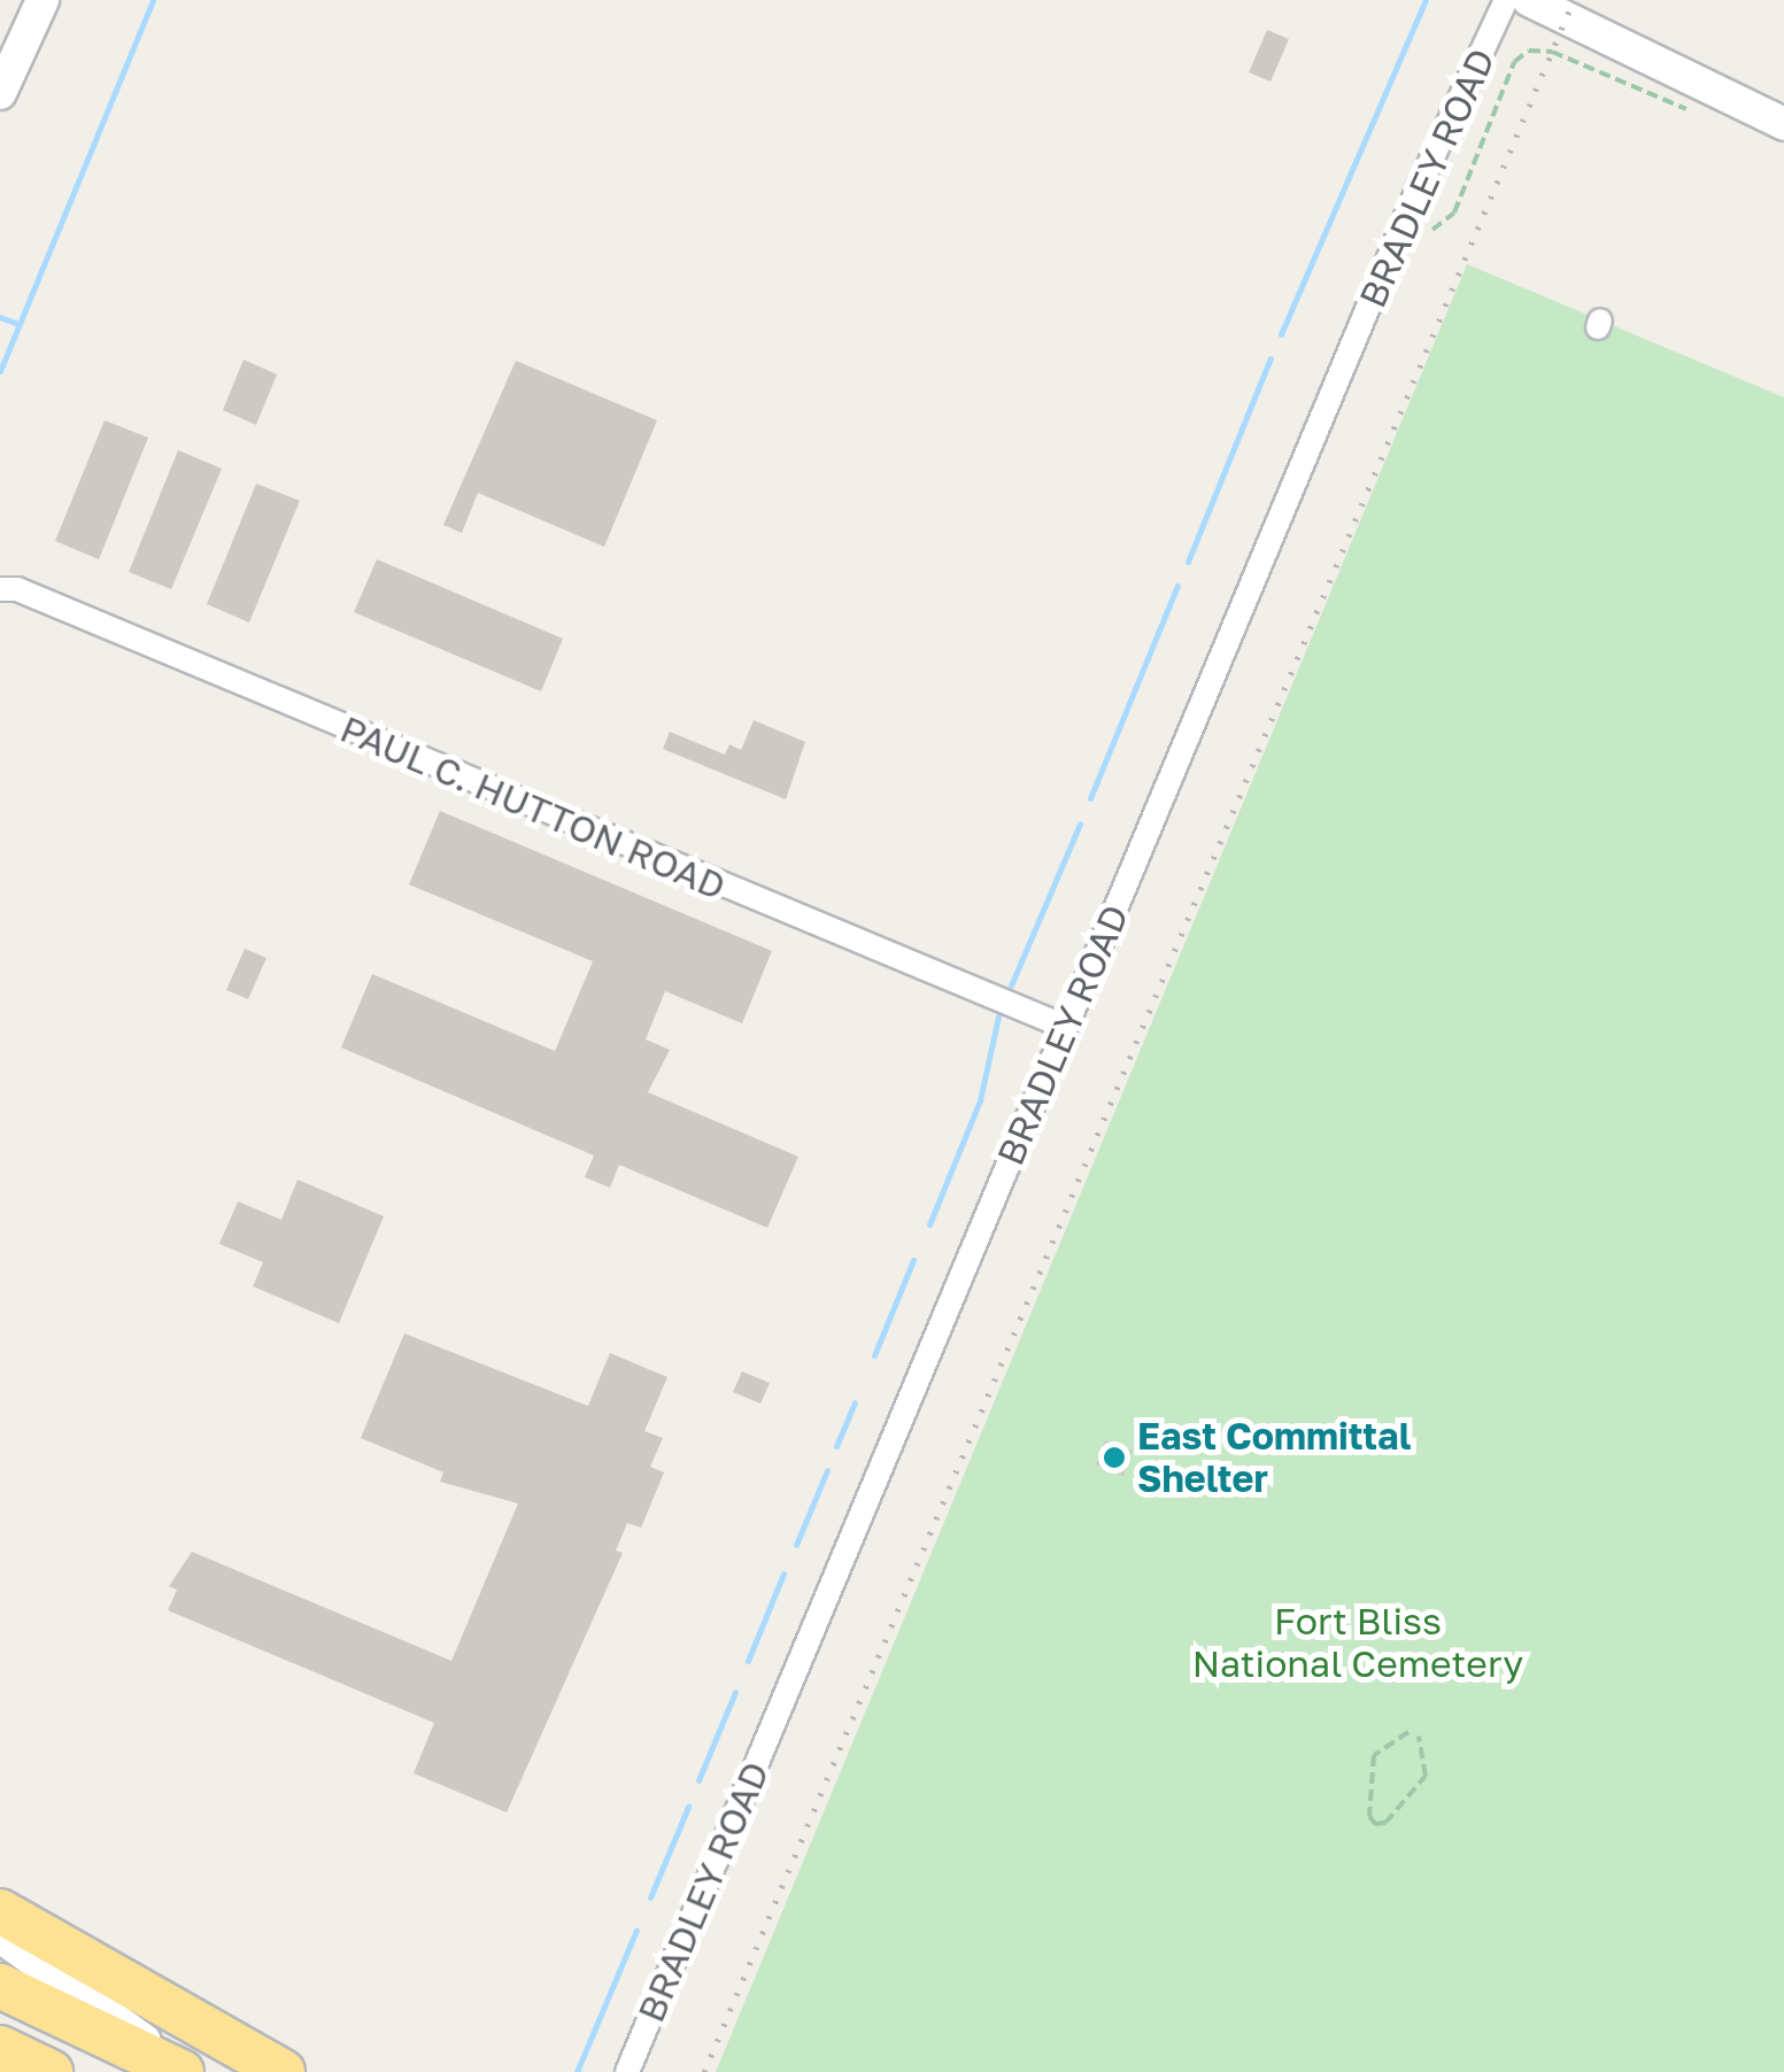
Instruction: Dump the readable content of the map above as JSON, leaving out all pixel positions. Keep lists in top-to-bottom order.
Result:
{
  "streets": {
    "street": ["BRADLEY ROAD", "PAUL C. HUTTON ROAD"]
  },
  "crossings": [
    ["BRADLEY ROAD", "PAUL C. HUTTON ROAD"]
  ],
  "parks": ["Fort Bliss National Cemetery"],
  "places": ["East Committal Shelter"]
}
